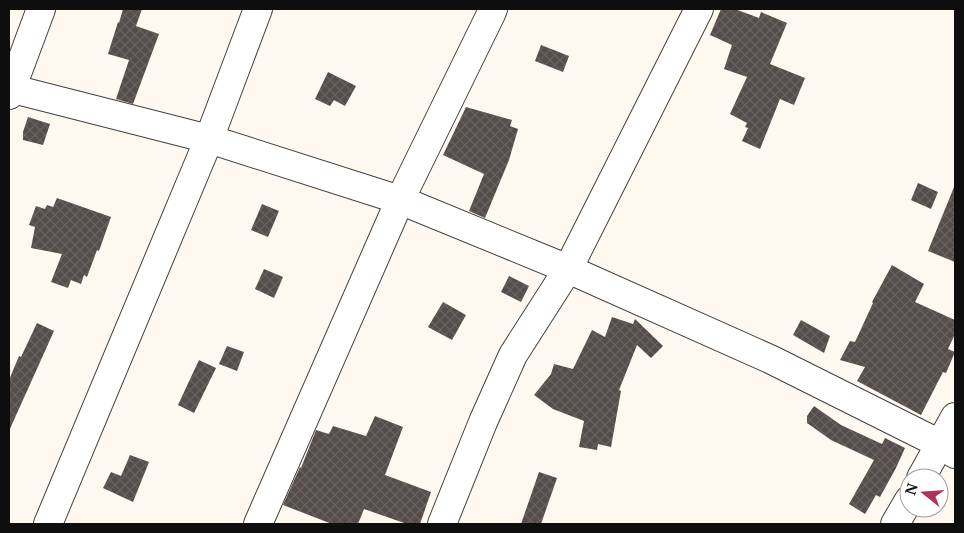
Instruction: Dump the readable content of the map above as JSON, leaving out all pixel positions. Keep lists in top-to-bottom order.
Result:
{
  "north": "left"
}
